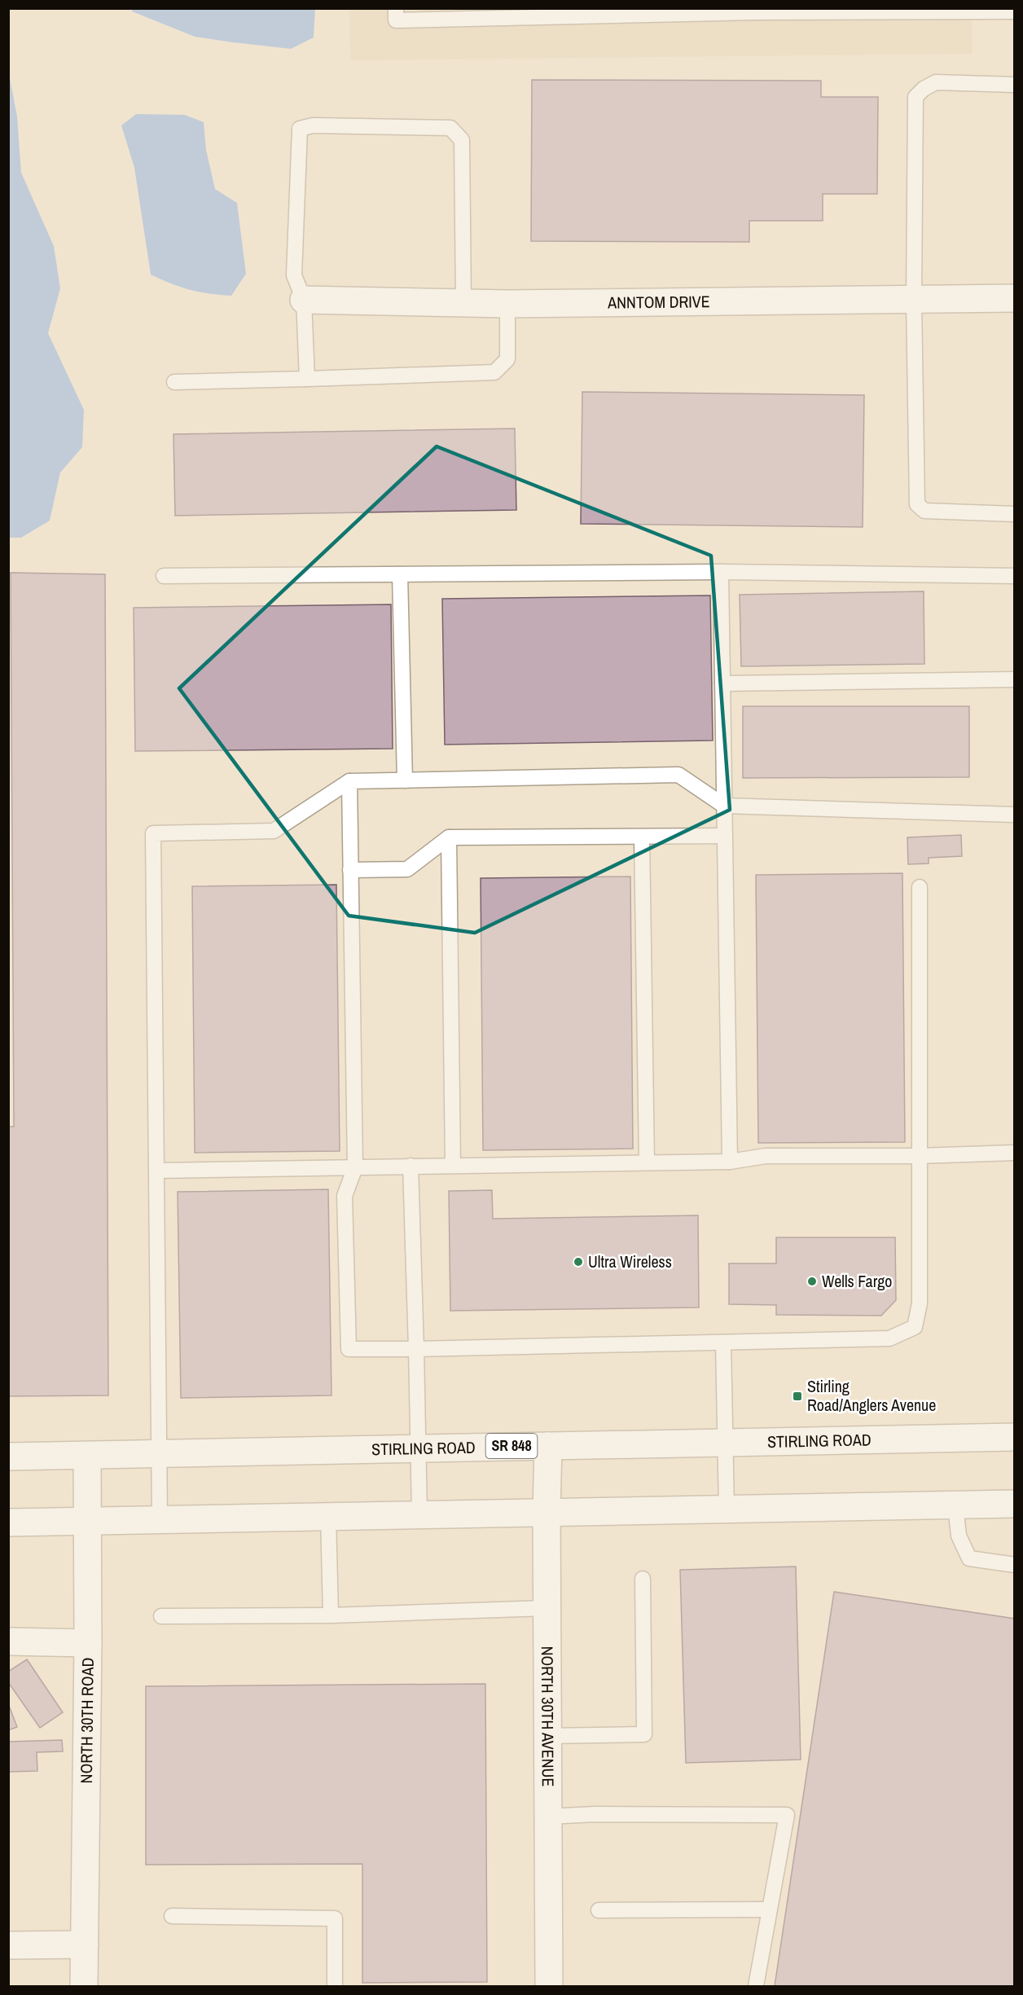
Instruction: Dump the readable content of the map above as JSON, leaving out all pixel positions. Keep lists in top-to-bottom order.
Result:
{
  "streets": {
    "main road": [
      "ANNTOM DRIVE",
      "STIRLING ROAD",
      "SR 848",
      "NORTH 30TH AVENUE",
      "NORTH 30TH ROAD"
    ]
  },
  "crossings": [
    ["STIRLING ROAD", "NORTH 30TH AVENUE"],
    ["STIRLING ROAD", "NORTH 30TH ROAD"]
  ],
  "places": {
    "other": ["Ultra Wireless", "Wells Fargo"],
    "transit": ["Stirling Road/Anglers Avenue"]
  }
}
